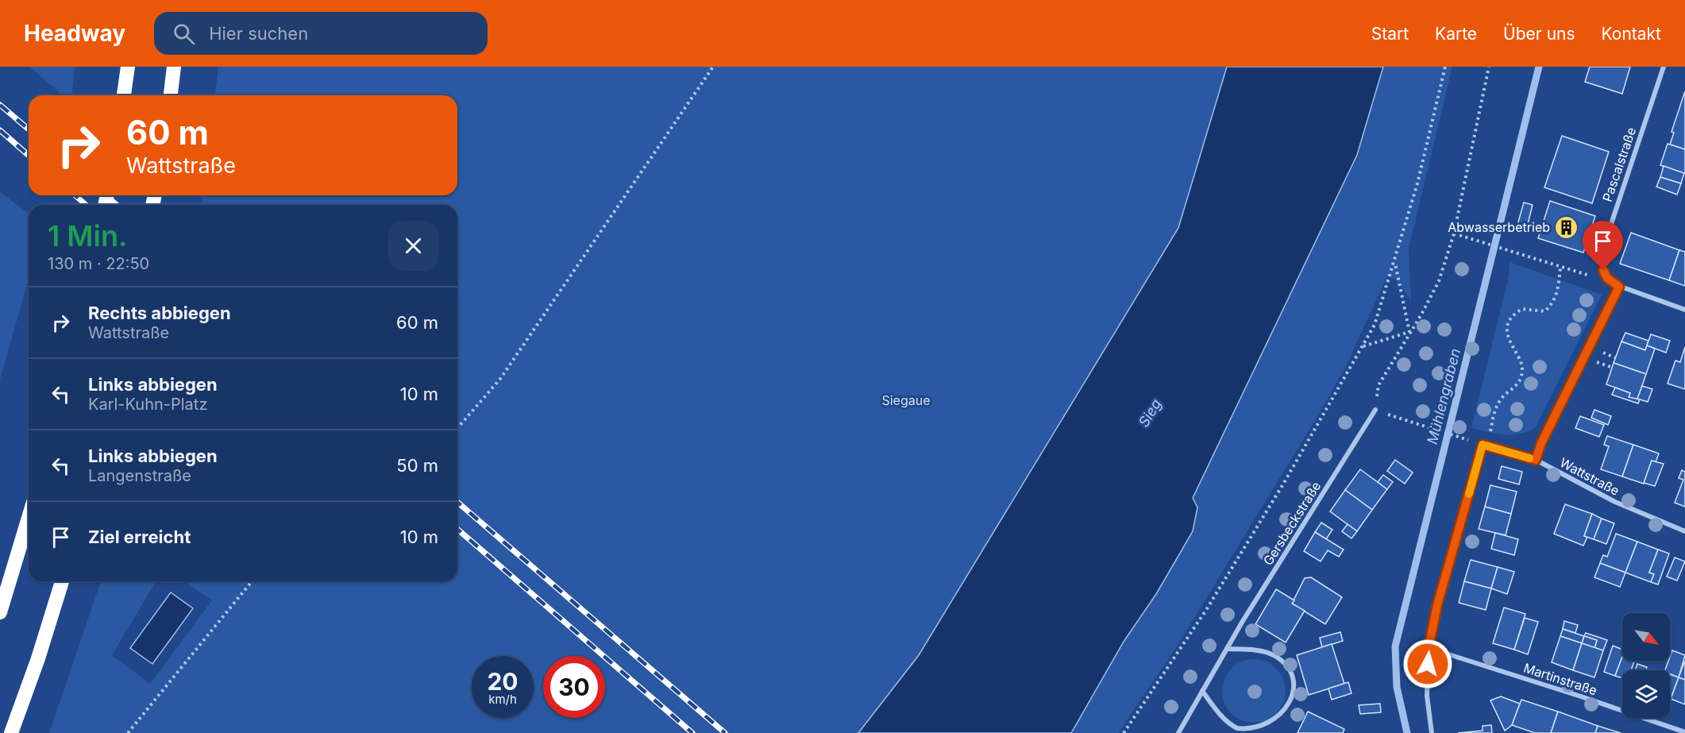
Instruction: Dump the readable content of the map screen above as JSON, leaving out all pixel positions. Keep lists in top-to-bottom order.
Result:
{
  "streets": {
    "street": [
      "Pascalstraße",
      "Wattstraße",
      "Gersbeckstraße",
      "Martinstraße"
    ]
  },
  "water": ["Mühlengraben", "Sieg"],
  "parks": ["Siegaue"],
  "places": {
    "building": ["Abwasserbetrieb"]
  },
  "north": "bottom right",
  "page": {
    "header": "Headway",
    "search": "Hier suchen",
    "nav": [
      "Start",
      "Karte",
      "Über uns",
      "Kontakt"
    ],
    "turn": ["60 m", "Wattstraße"],
    "heading": ["1 Min.", "130 m · 22:50"],
    "list": [
      {
        "name": "Rechts abbiegen",
        "note": "Wattstraße",
        "value": "60 m"
      },
      {
        "name": "Links abbiegen",
        "note": "Karl-Kuhn-Platz",
        "value": "10 m"
      },
      {
        "name": "Links abbiegen",
        "note": "Langenstraße",
        "value": "50 m"
      },
      {
        "name": "Ziel erreicht",
        "value": "10 m"
      }
    ],
    "speed": "20 km/h",
    "limit": "30"
  }
}
